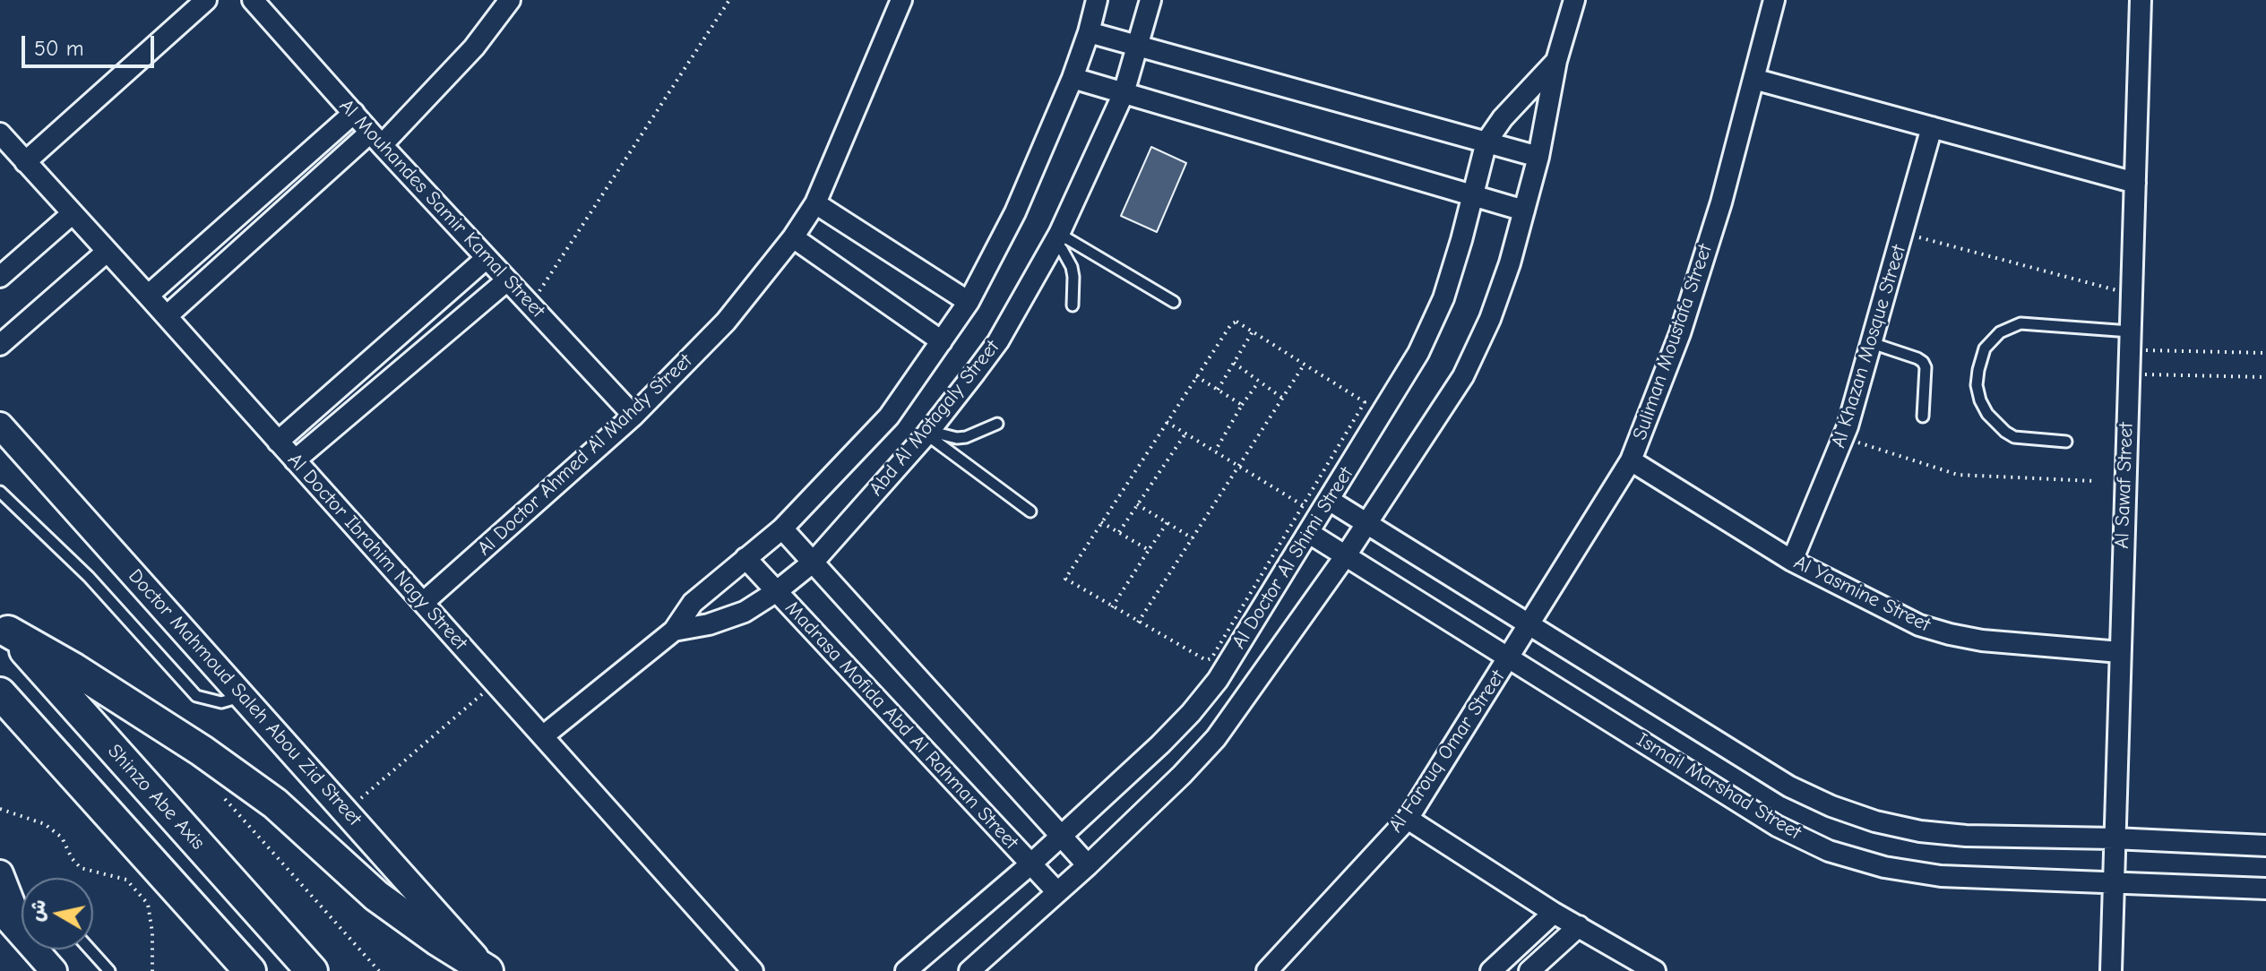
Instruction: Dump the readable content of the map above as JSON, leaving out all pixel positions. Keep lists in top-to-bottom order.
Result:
{
  "streets": {
    "main road": ["Shinzo Abe Axis"],
    "street": [
      "Al Mouhandes Samir Kamal Street",
      "Suliman Moustafa Street",
      "Al Khazan Mosque Street",
      "Abd Al Motagaly Street",
      "Al Doctor Ahmed Al Mahdy Street",
      "Al Sawaf Street",
      "Al Doctor Ibrahim Nagy Street",
      "Al Doctor Al Shimi Street",
      "Al Yasmine Street",
      "Doctor Mahmoud Saleh Abou Zid Street",
      "Madrasa Mofida Abd Al Rahman Street",
      "Al Farouq Omar Street",
      "Ismail Marshad Street"
    ]
  },
  "crossings": [
    ["Al Mouhandes Samir Kamal Street", "Al Doctor Ahmed Al Mahdy Street"],
    ["Suliman Moustafa Street", "Al Yasmine Street"],
    ["Suliman Moustafa Street", "Al Farouq Omar Street"],
    ["Suliman Moustafa Street", "Ismail Marshad Street"],
    ["Al Khazan Mosque Street", "Al Yasmine Street"],
    ["Abd Al Motagaly Street", "Al Doctor Ibrahim Nagy Street"],
    ["Abd Al Motagaly Street", "Madrasa Mofida Abd Al Rahman Street"],
    ["Al Doctor Ahmed Al Mahdy Street", "Al Doctor Ibrahim Nagy Street"],
    ["Al Sawaf Street", "Al Yasmine Street"],
    ["Al Sawaf Street", "Ismail Marshad Street"],
    ["Al Doctor Al Shimi Street", "Madrasa Mofida Abd Al Rahman Street"],
    ["Al Doctor Al Shimi Street", "Ismail Marshad Street"],
    ["Al Farouq Omar Street", "Ismail Marshad Street"]
  ],
  "scale_bar": "50 m",
  "north": "left"
}
